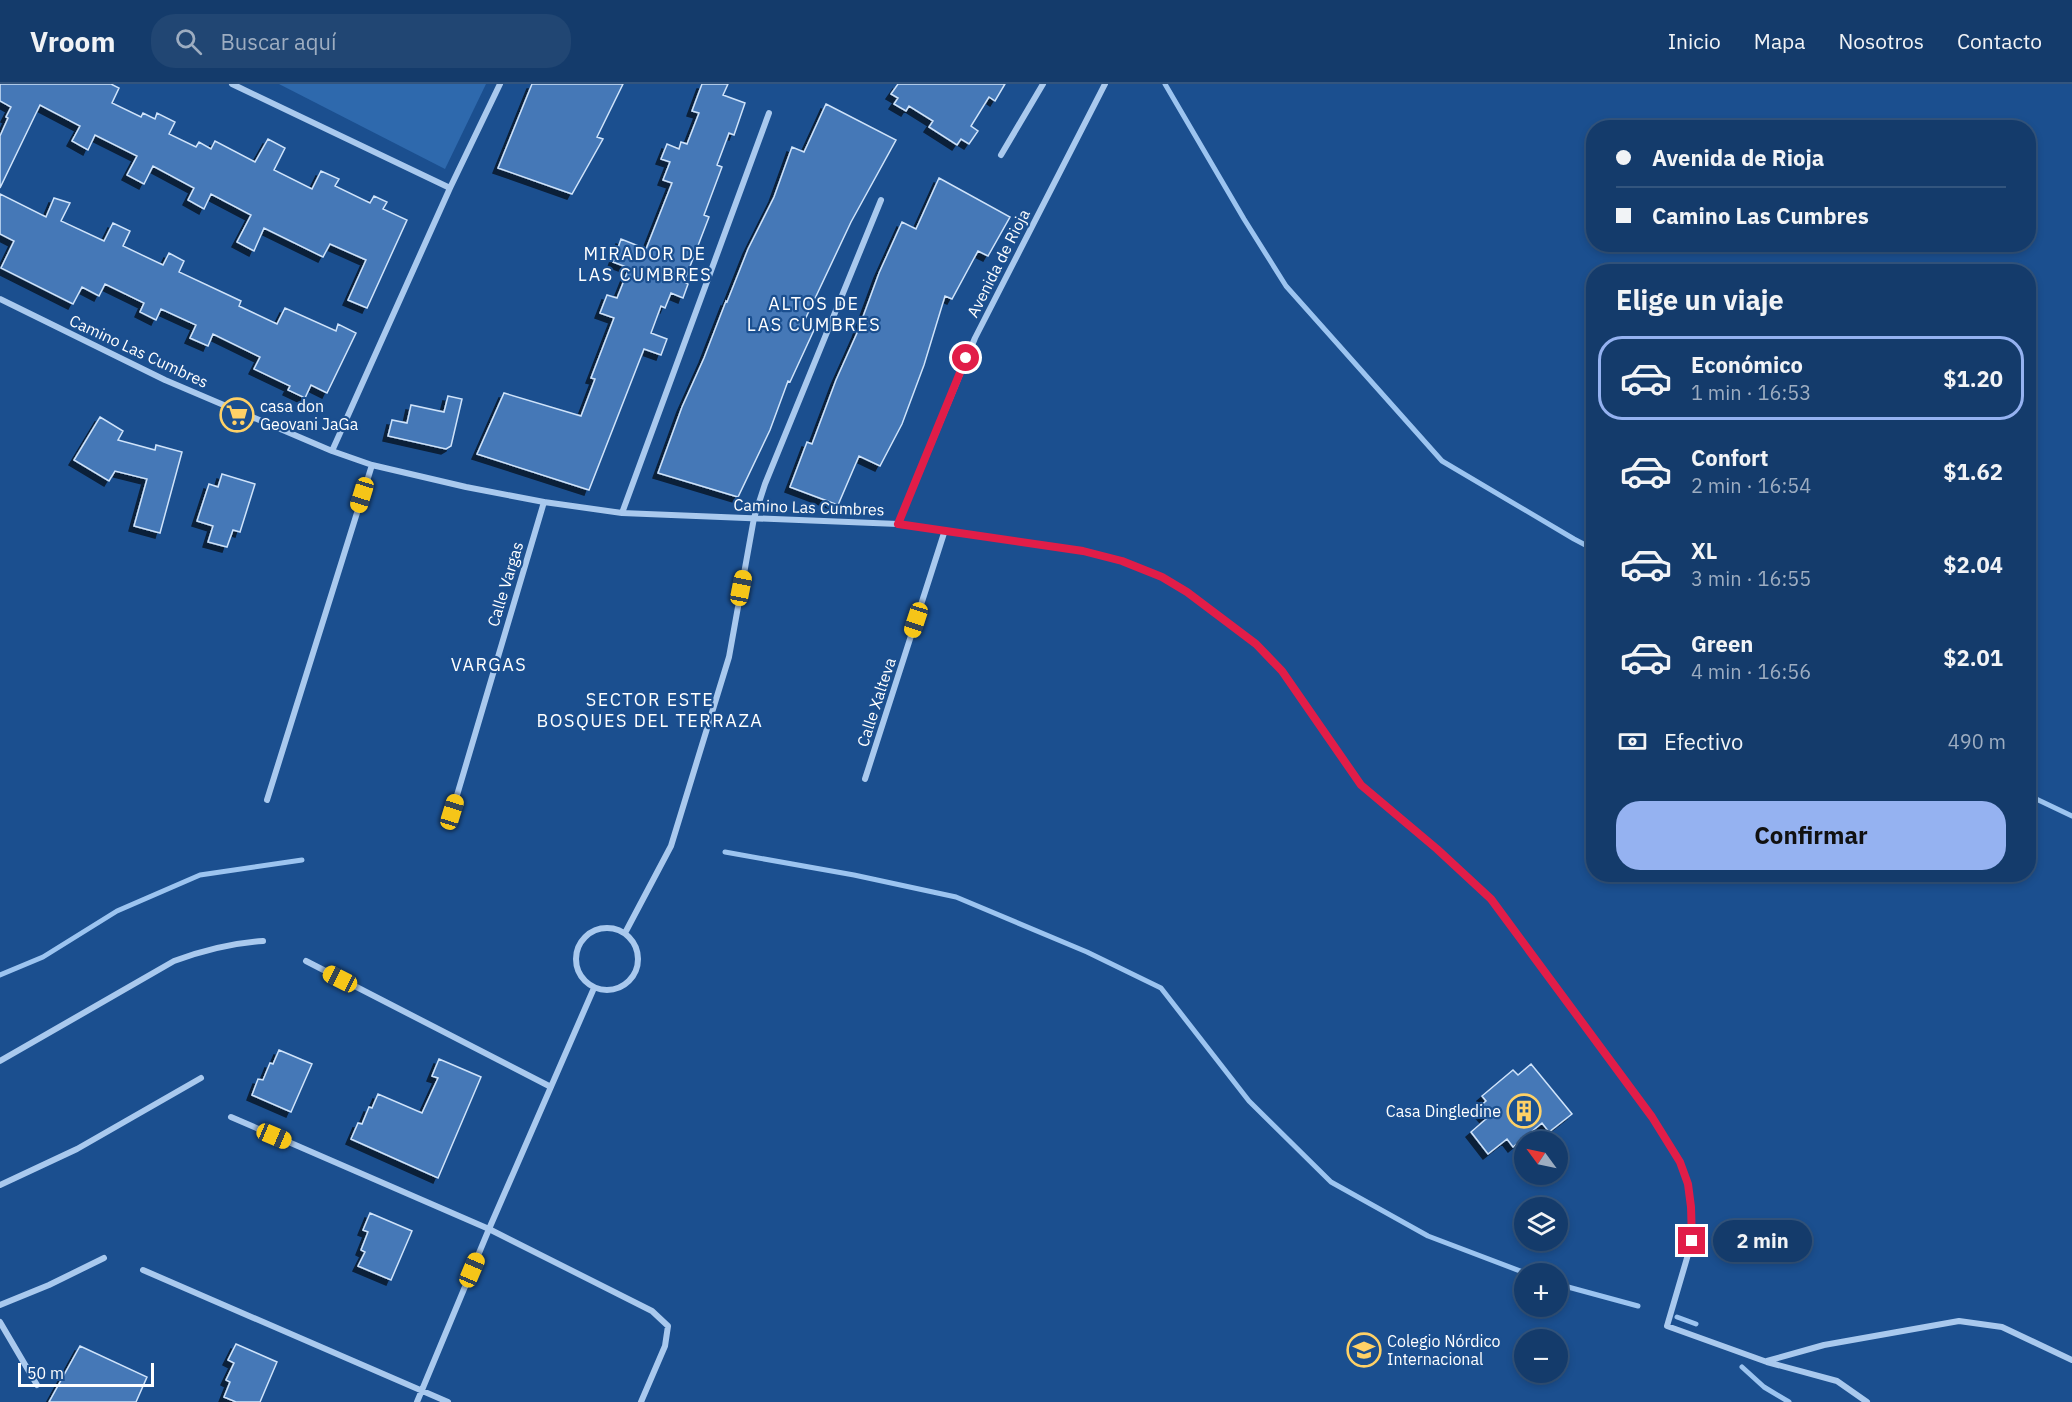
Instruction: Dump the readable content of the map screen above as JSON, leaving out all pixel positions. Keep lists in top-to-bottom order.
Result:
{
  "streets": {
    "street": [
      "Avenida de Rioja",
      "Camino Las Cumbres",
      "Calle Vargas",
      "Calle Xalteva"
    ]
  },
  "crossings": [
    ["Avenida de Rioja", "Camino Las Cumbres"],
    ["Camino Las Cumbres", "Calle Vargas"],
    ["Camino Las Cumbres", "Calle Xalteva"]
  ],
  "districts": [
    "MIRADOR DE LAS CUMBRES",
    "ALTOS DE LAS CUMBRES",
    "VARGAS",
    "SECTOR ESTE BOSQUES DEL TERRAZA"
  ],
  "places": {
    "supermarket": ["casa don Geovani JaGa"],
    "building": ["Casa Dingledine"],
    "school or university": ["Colegio Nórdico Internacional"]
  },
  "scale_bar": "50 m",
  "north": "top left",
  "page": {
    "header": "Vroom",
    "search": "Buscar aquí",
    "nav": [
      "Inicio",
      "Mapa",
      "Nosotros",
      "Contacto"
    ],
    "banner": ["Avenida de Rioja", "Camino Las Cumbres"],
    "heading": "Elige un viaje",
    "list": [
      {
        "name": "Económico",
        "note": "1 min · 16:53",
        "value": "$1.20"
      },
      {
        "name": "Confort",
        "note": "2 min · 16:54",
        "value": "$1.62"
      },
      {
        "name": "XL",
        "note": "3 min · 16:55",
        "value": "$2.04"
      },
      {
        "name": "Green",
        "note": "4 min · 16:56",
        "value": "$2.01"
      }
    ],
    "pay": ["Efectivo", "490 m"],
    "buttons": "Confirmar",
    "map_buttons": ["+", "−"],
    "bubble": "2 min",
    "scale": "50 m"
  }
}
